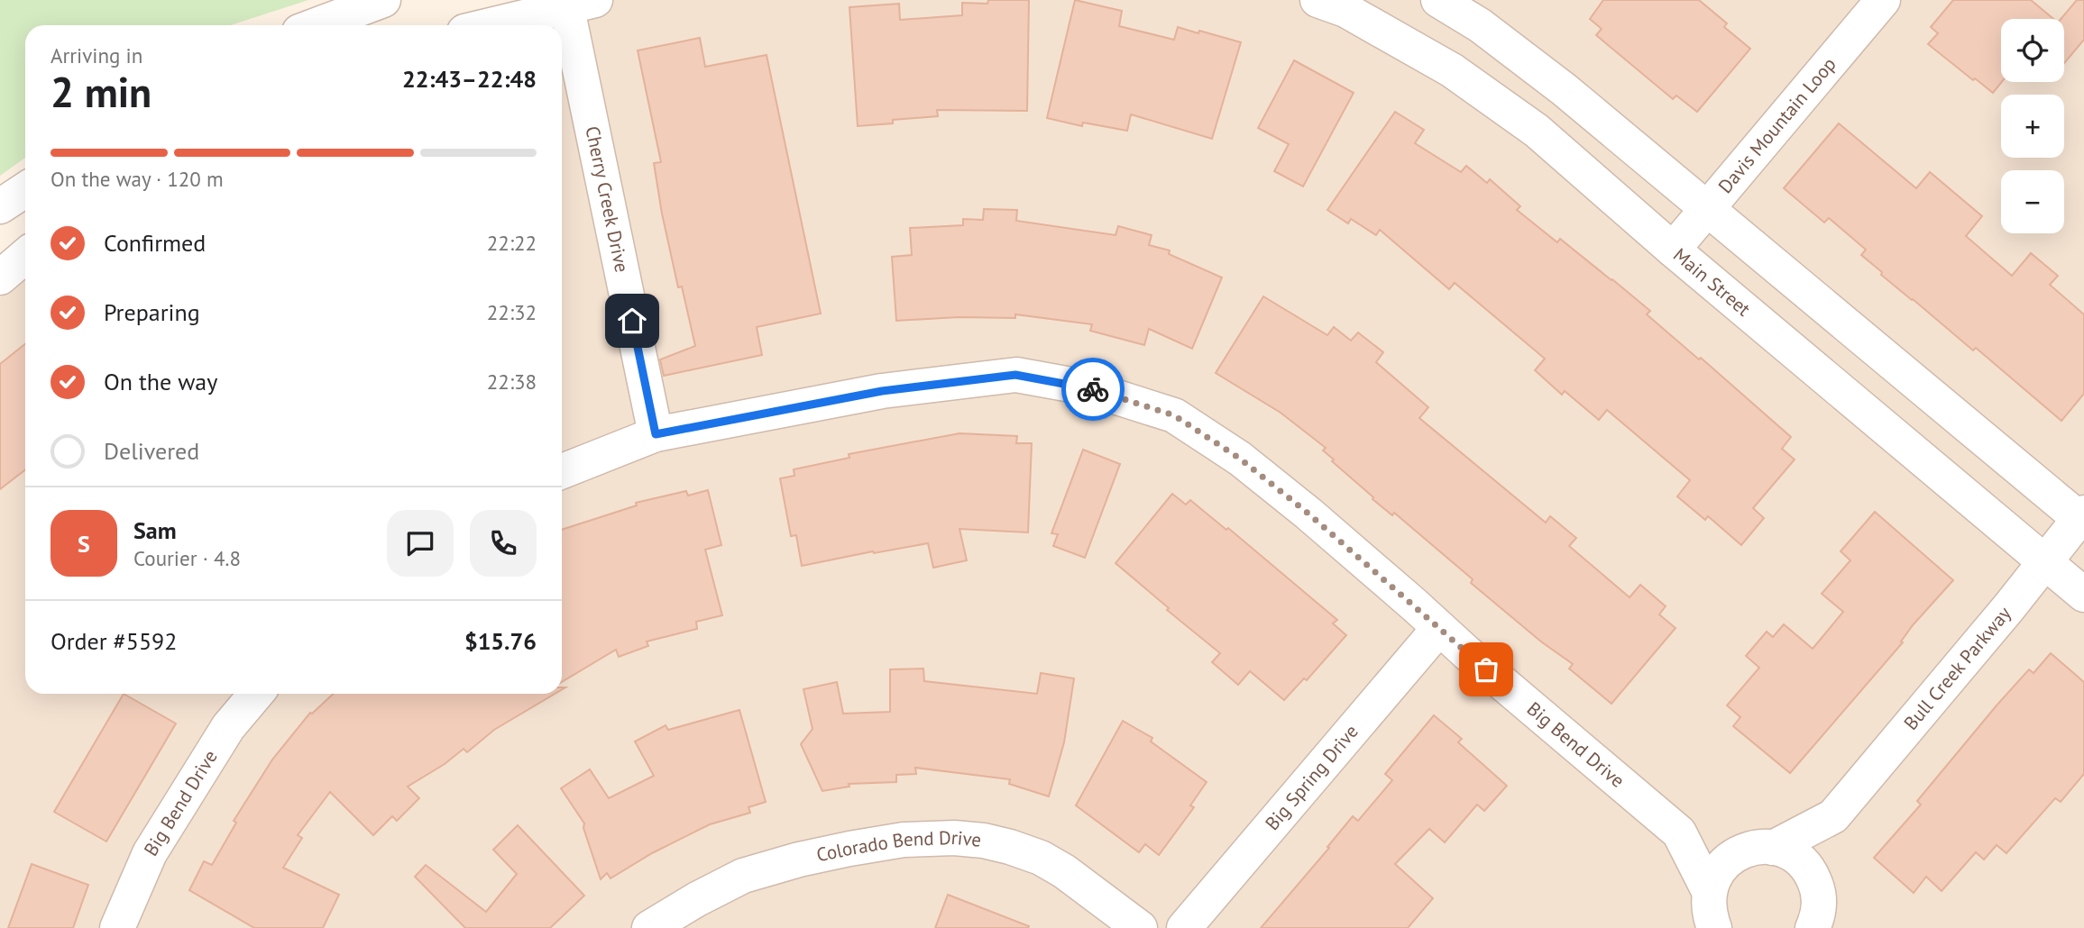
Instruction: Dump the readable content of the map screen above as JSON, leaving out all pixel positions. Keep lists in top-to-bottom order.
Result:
{
  "streets": {
    "street": [
      "Davis Mountain Loop",
      "Cherry Creek Drive",
      "Main Street",
      "Bull Creek Parkway",
      "Big Bend Drive",
      "Big Spring Drive",
      "Colorado Bend Drive"
    ]
  },
  "crossings": [
    ["Davis Mountain Loop", "Main Street"],
    ["Cherry Creek Drive", "Big Bend Drive"],
    ["Main Street", "Bull Creek Parkway"],
    ["Bull Creek Parkway", "Big Bend Drive"],
    ["Big Bend Drive", "Big Spring Drive"]
  ],
  "page": {
    "map_buttons": ["+", "−"],
    "heading": ["2 min", "Arriving in", "22:43–22:48"],
    "panel": [
      "Sam",
      "Courier · 4.8",
      "Order #5592",
      "$15.76"
    ],
    "bar": "On the way · 120 m",
    "list": [
      ["Confirmed", "22:22"],
      ["Preparing", "22:32"],
      ["On the way", "22:38"],
      "Delivered"
    ],
    "round": "S"
  }
}
